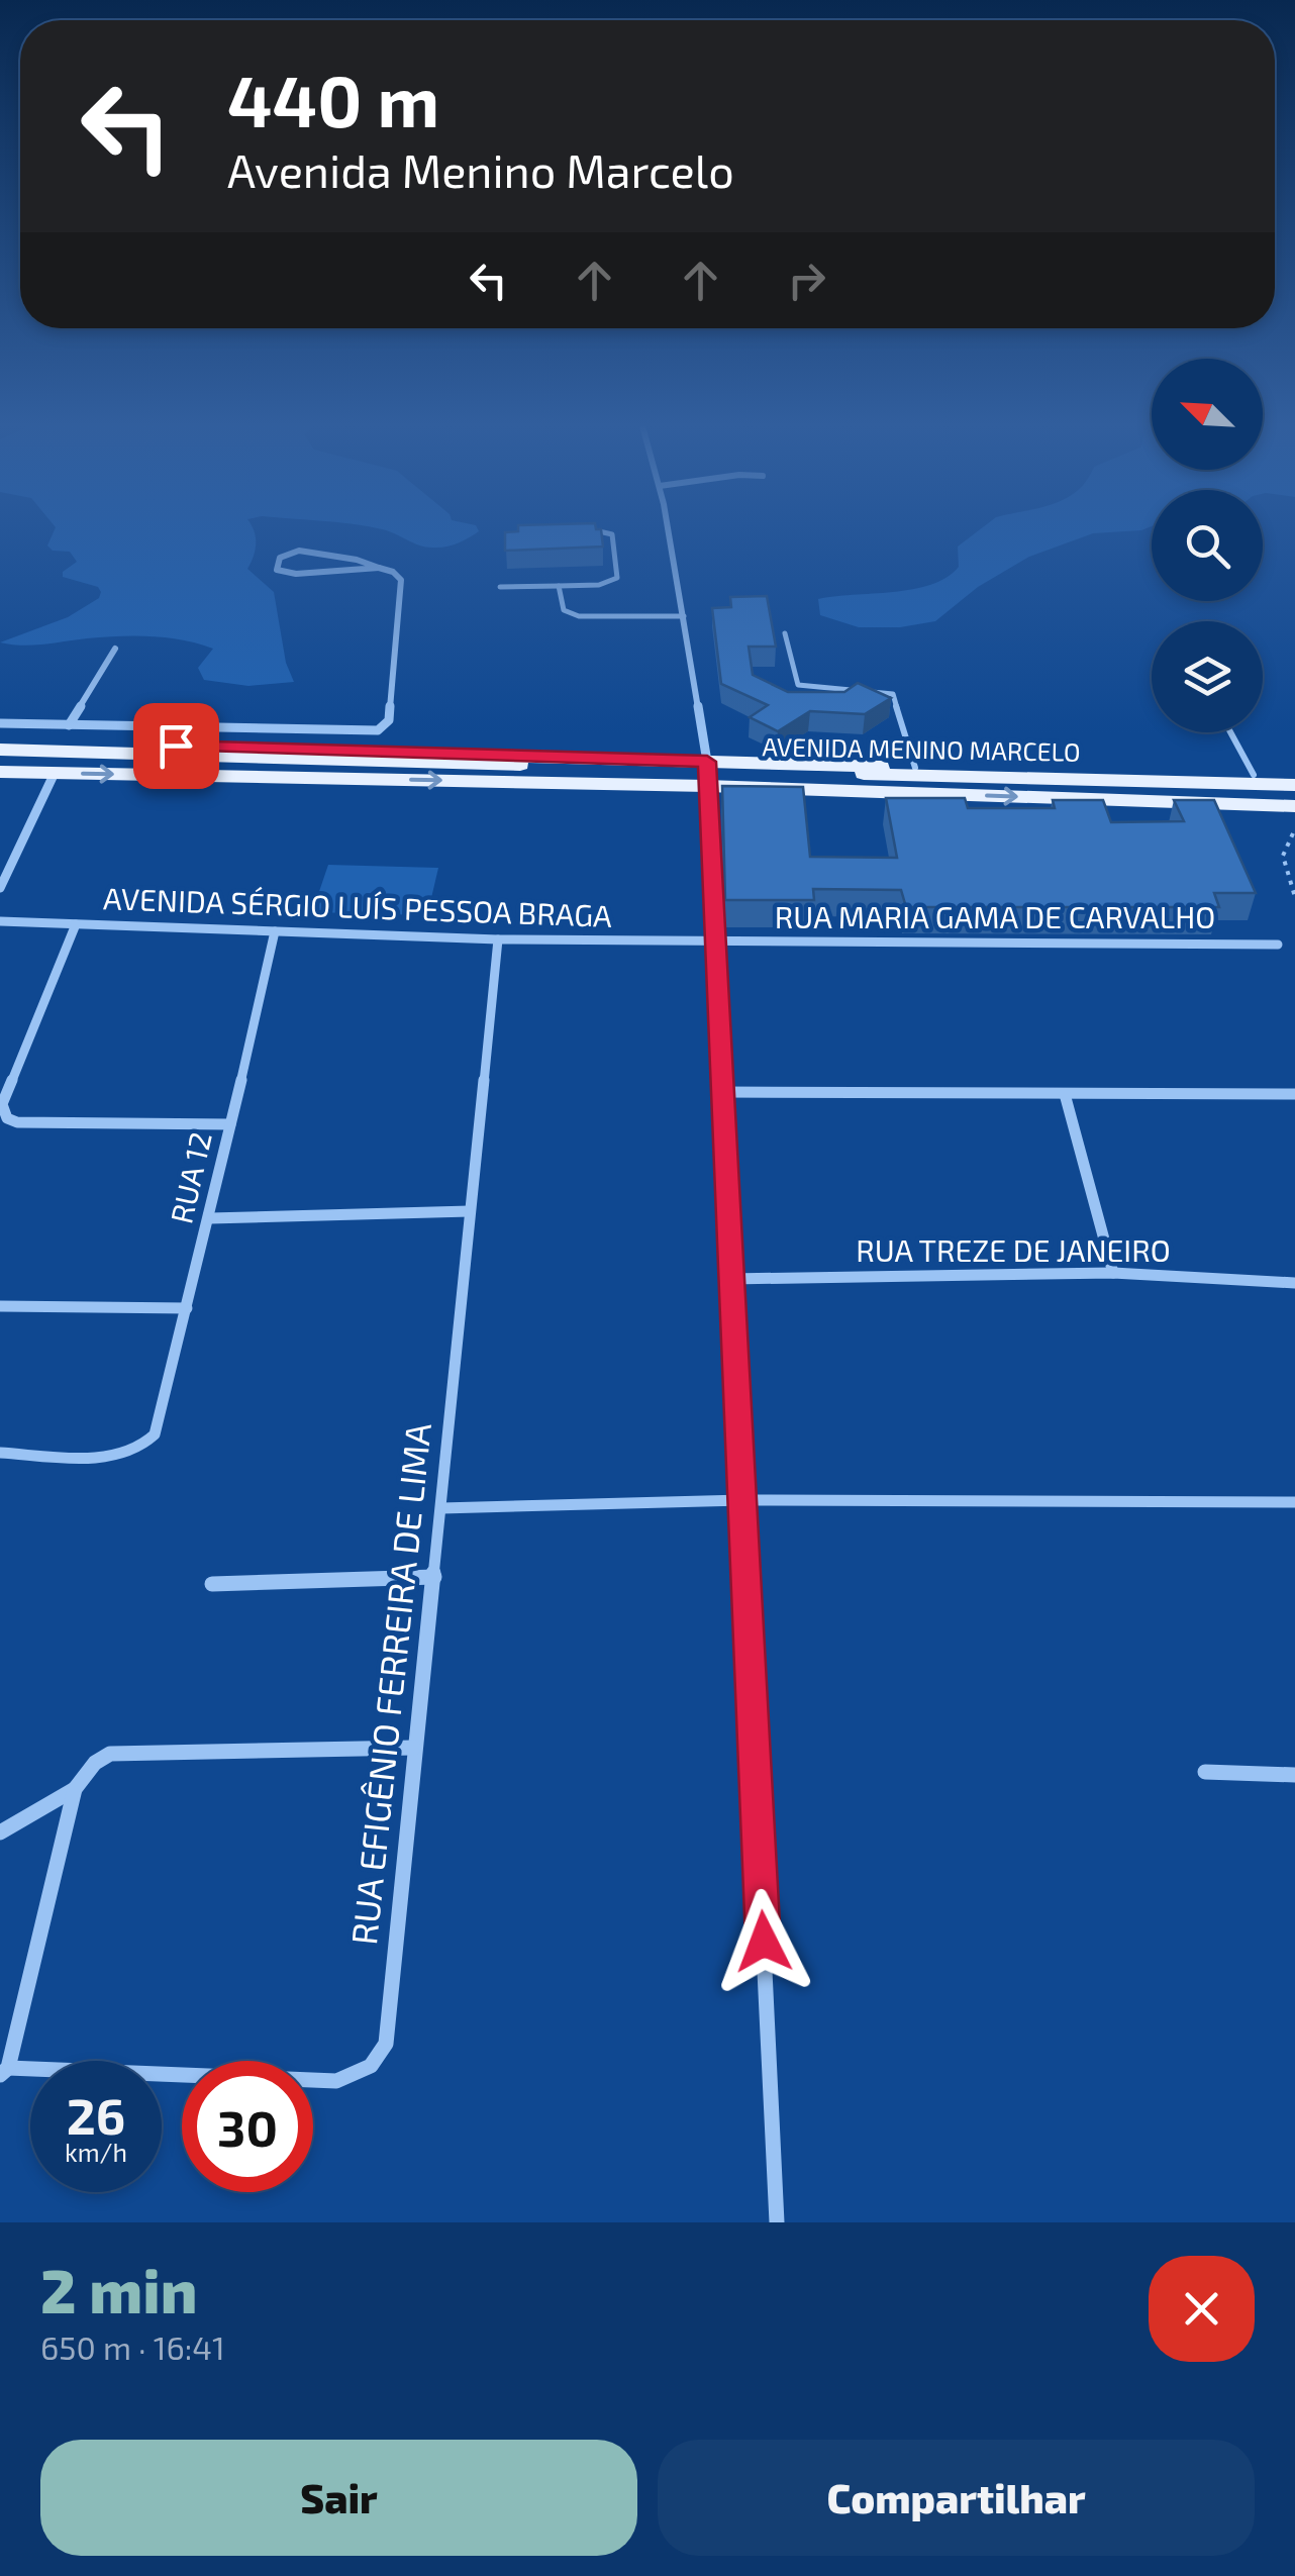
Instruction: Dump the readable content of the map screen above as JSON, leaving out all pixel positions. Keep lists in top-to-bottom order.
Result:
{
  "streets": {
    "main road": ["AVENIDA MENINO MARCELO"],
    "street": [
      "AVENIDA SÉRGIO LUÍS PESSOA BRAGA",
      "RUA MARIA GAMA DE CARVALHO",
      "RUA 12",
      "RUA TREZE DE JANEIRO",
      "RUA EFIGÊNIO FERREIRA DE LIMA"
    ]
  },
  "crossings": [
    ["AVENIDA SÉRGIO LUÍS PESSOA BRAGA", "RUA MARIA GAMA DE CARVALHO"],
    ["AVENIDA SÉRGIO LUÍS PESSOA BRAGA", "RUA 12"],
    ["AVENIDA SÉRGIO LUÍS PESSOA BRAGA", "RUA EFIGÊNIO FERREIRA DE LIMA"]
  ],
  "north": "top left",
  "page": {
    "turn": ["440 m", "Avenida Menino Marcelo"],
    "speed": "26 km/h",
    "limit": "30",
    "heading": ["2 min", "650 m · 16:41"],
    "buttons": ["Sair", "Compartilhar"]
  }
}
